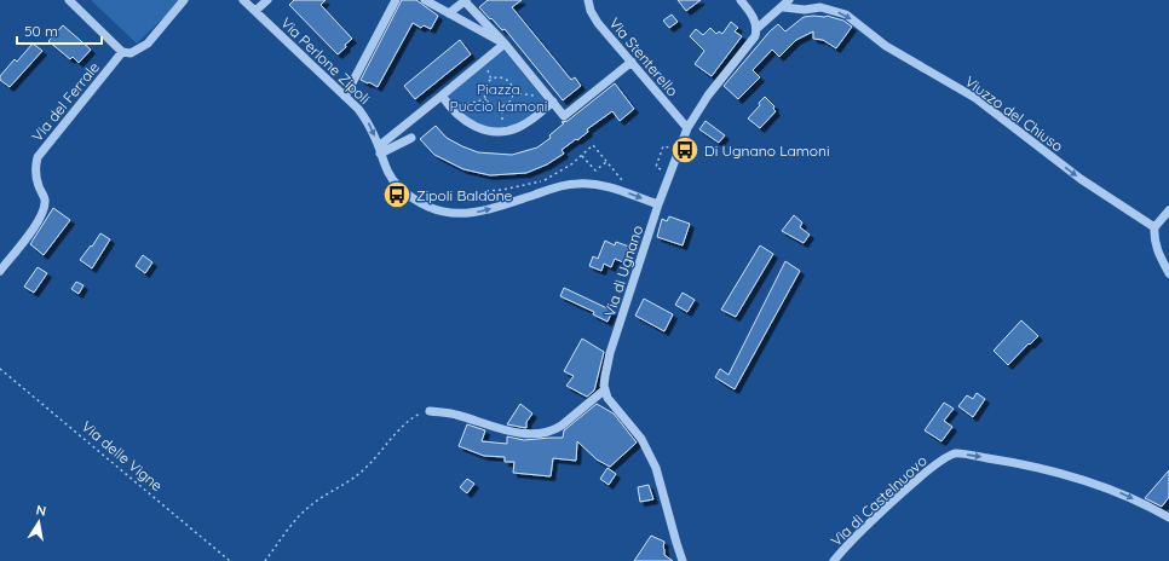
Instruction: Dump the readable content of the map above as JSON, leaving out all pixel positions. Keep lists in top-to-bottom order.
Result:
{
  "streets": {
    "street": [
      "Via Stenterello",
      "Via Perlone Zipoli",
      "Via del Ferrale",
      "Viuzzo del Chiuso",
      "Via di Ugnano",
      "Via di Castelnuovo"
    ],
    "path": ["Via delle Vigne"]
  },
  "crossings": [
    ["Via Stenterello", "Via di Ugnano"],
    ["Via Perlone Zipoli", "Via di Ugnano"]
  ],
  "one_way": ["Via Perlone Zipoli", "Viuzzo del Chiuso", "Via di Castelnuovo"],
  "parks": ["Piazza Puccio Lamoni"],
  "places": {
    "bus stop": ["Di Ugnano Lamoni", "Zipoli Baldone"]
  },
  "scale_bar": "50 m",
  "north": "top"
}
